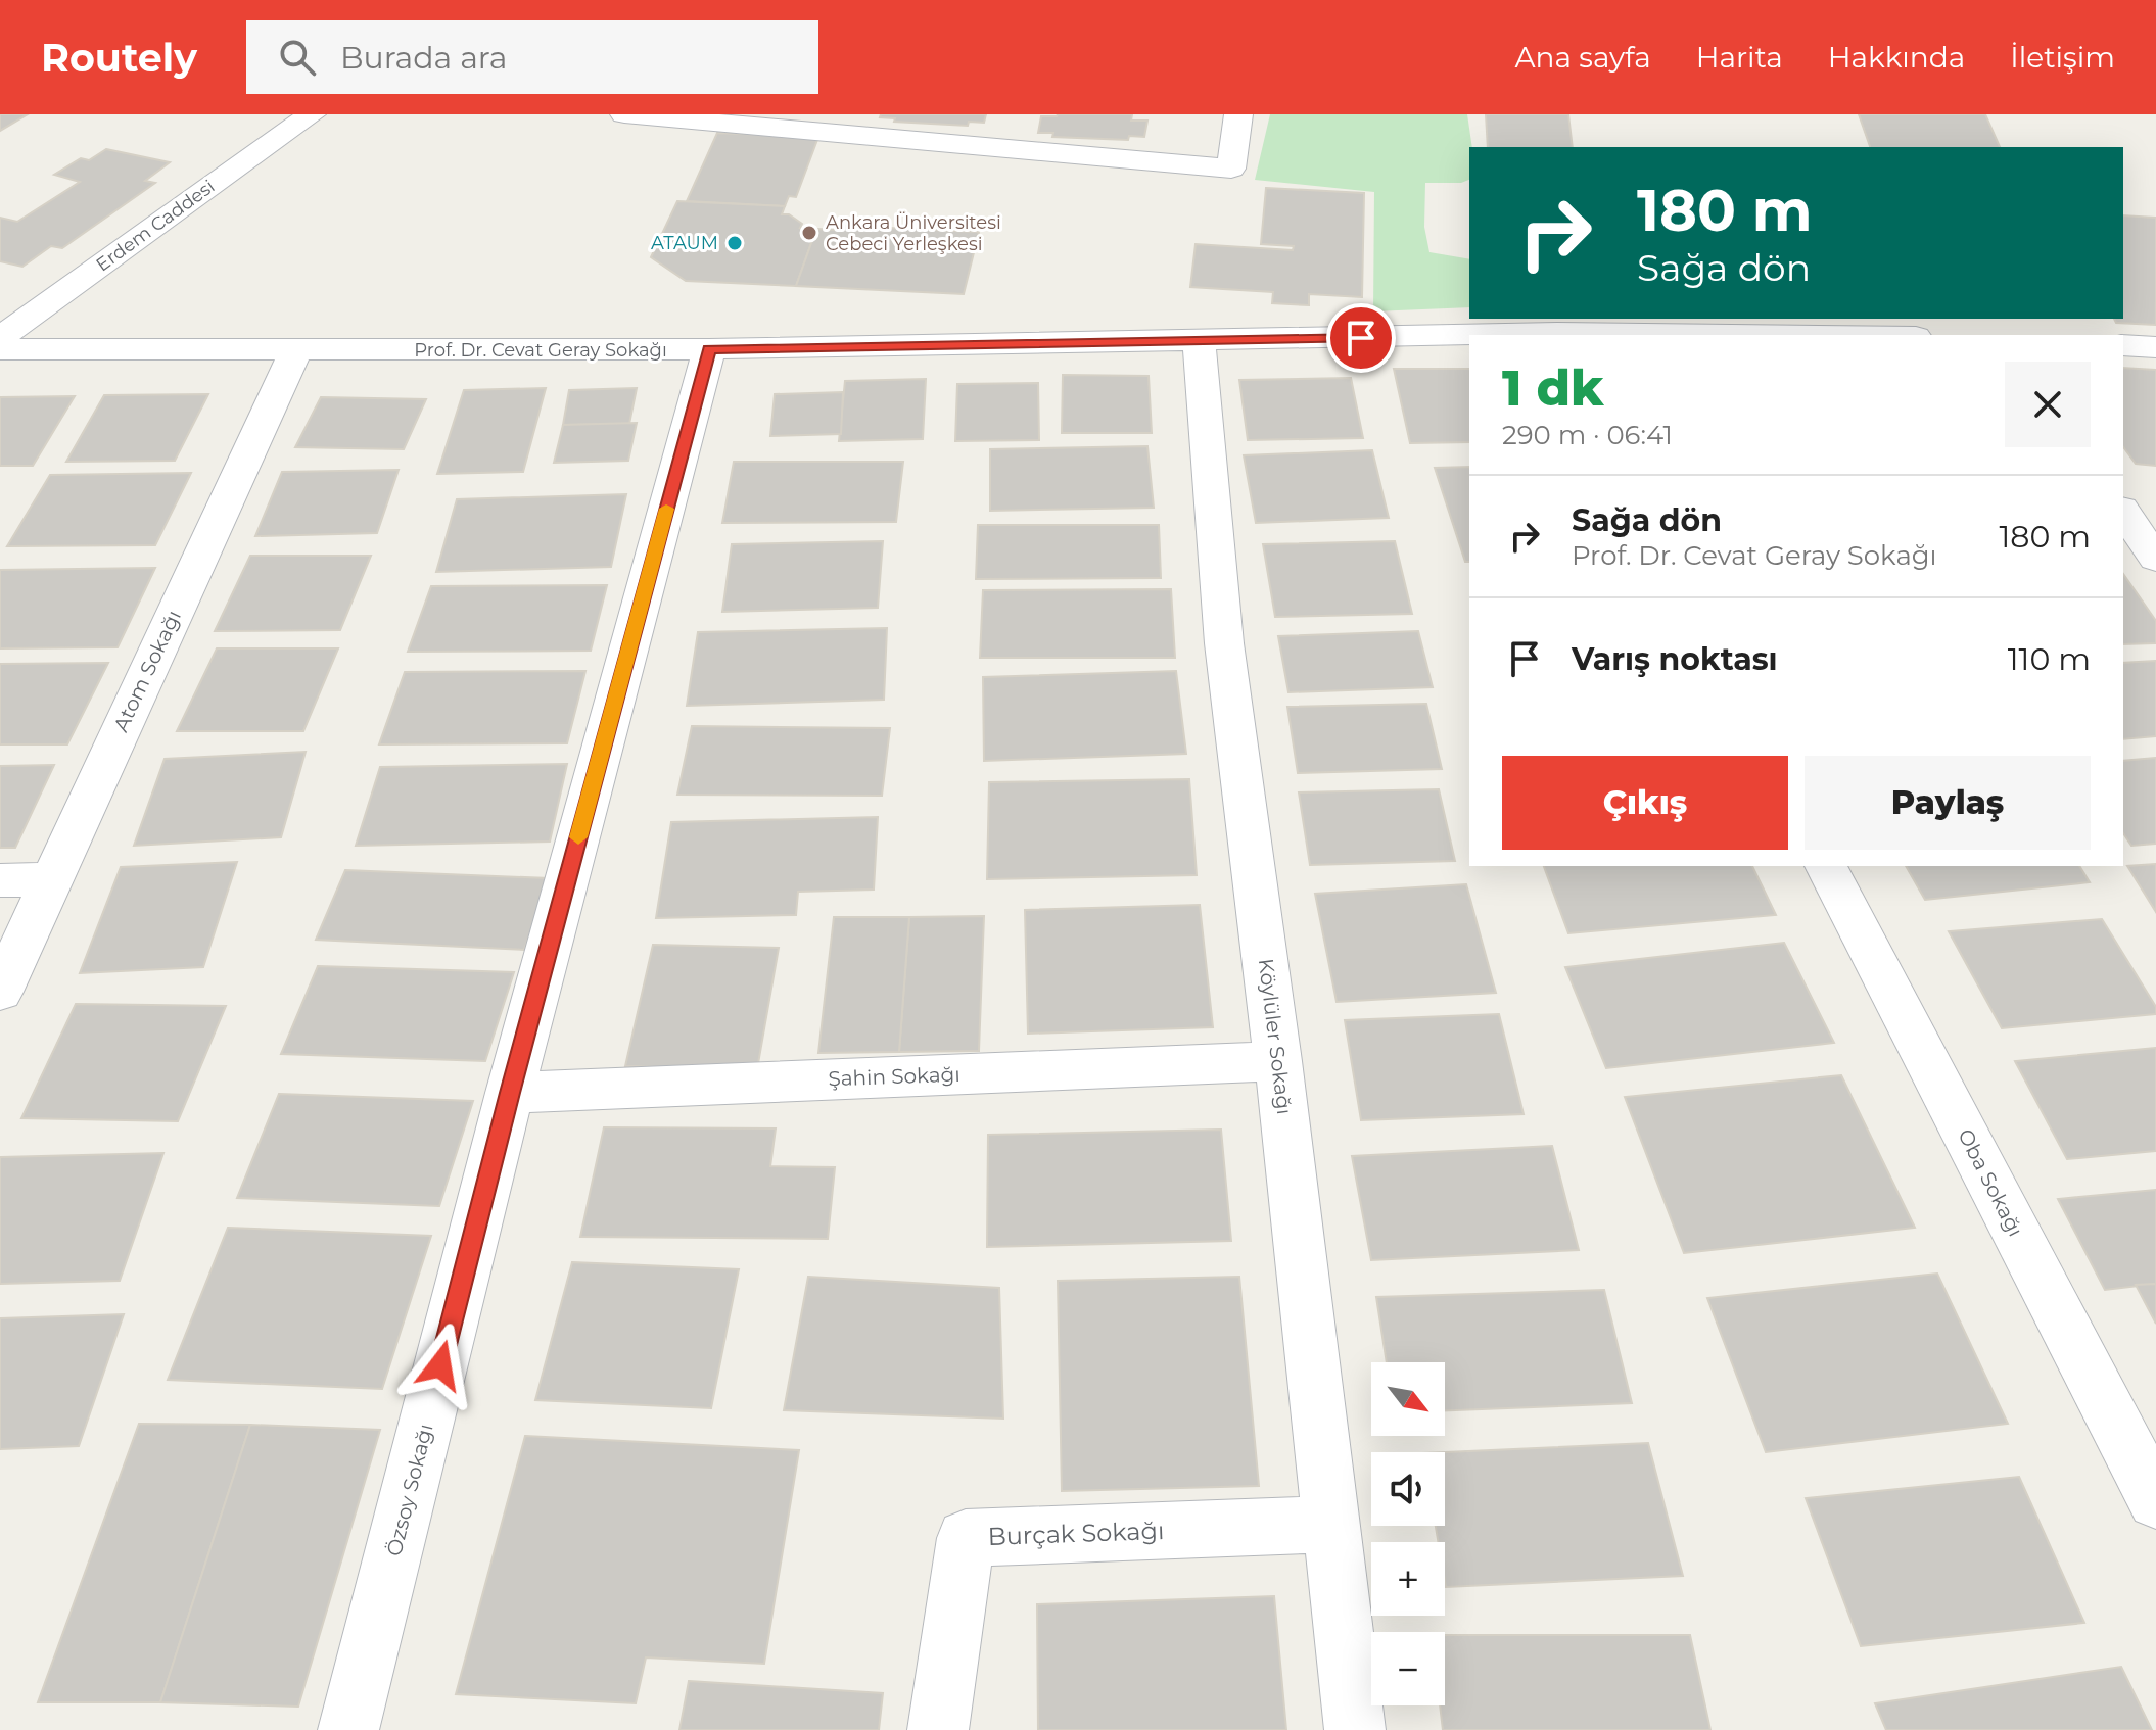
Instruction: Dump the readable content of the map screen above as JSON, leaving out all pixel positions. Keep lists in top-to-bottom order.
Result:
{
  "streets": {
    "street": [
      "Erdem Caddesi",
      "Prof. Dr. Cevat Geray Sokağı",
      "Atom Sokağı",
      "Köylüler Sokağı",
      "Şahin Sokağı",
      "Oba Sokağı",
      "Özsoy Sokağı",
      "Burçak Sokağı"
    ]
  },
  "crossings": [
    ["Prof. Dr. Cevat Geray Sokağı", "Atom Sokağı"],
    ["Prof. Dr. Cevat Geray Sokağı", "Köylüler Sokağı"],
    ["Prof. Dr. Cevat Geray Sokağı", "Özsoy Sokağı"],
    ["Köylüler Sokağı", "Şahin Sokağı"],
    ["Köylüler Sokağı", "Burçak Sokağı"],
    ["Şahin Sokağı", "Özsoy Sokağı"]
  ],
  "places": ["Ankara Üniversitesi Cebeci Yerleşkesi", "ATAUM"],
  "north": "bottom right",
  "page": {
    "header": "Routely",
    "search": "Burada ara",
    "nav": [
      "Ana sayfa",
      "Harita",
      "Hakkında",
      "İletişim"
    ],
    "turn": ["180 m", "Sağa dön"],
    "heading": ["1 dk", "290 m · 06:41"],
    "list": [
      {
        "name": "Sağa dön",
        "note": "Prof. Dr. Cevat Geray Sokağı",
        "value": "180 m"
      },
      {
        "name": "Varış noktası",
        "value": "110 m"
      }
    ],
    "buttons": ["Çıkış", "Paylaş"],
    "map_buttons": ["+", "−"]
  }
}
